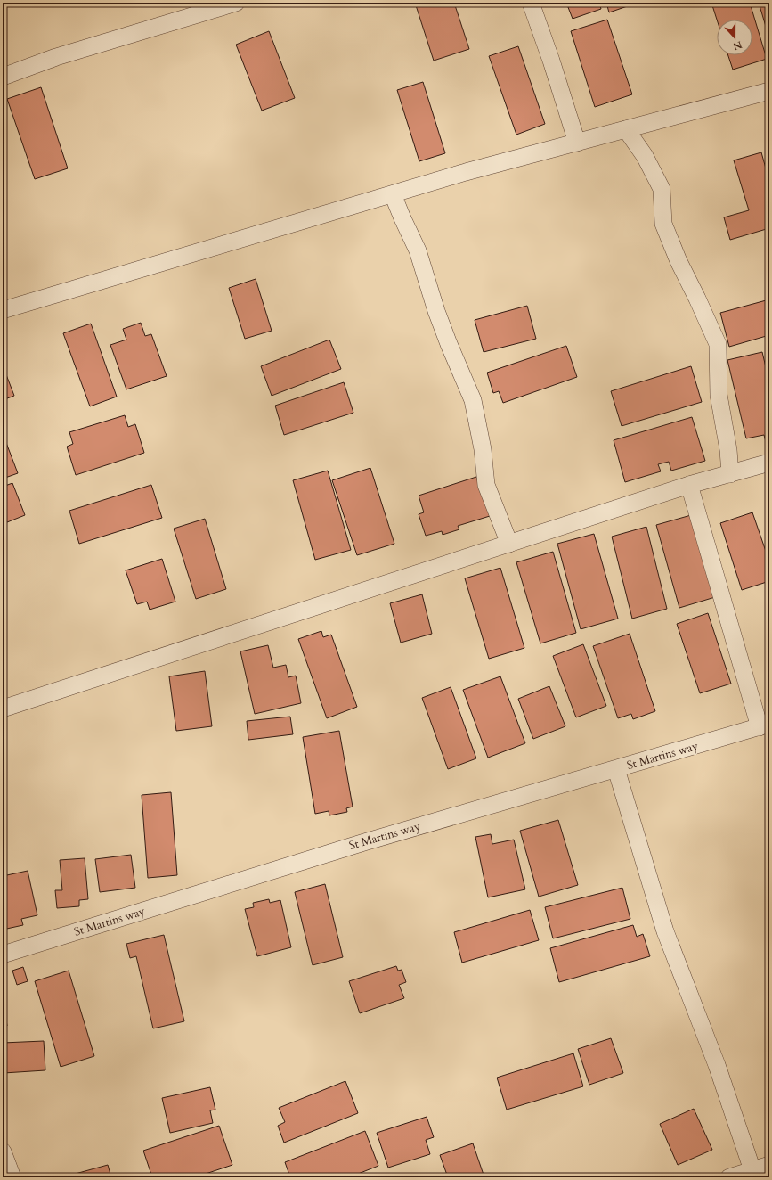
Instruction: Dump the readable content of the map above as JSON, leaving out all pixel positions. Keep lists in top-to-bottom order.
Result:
{
  "streets": {
    "street": ["St Martins way"]
  },
  "north": "bottom"
}
